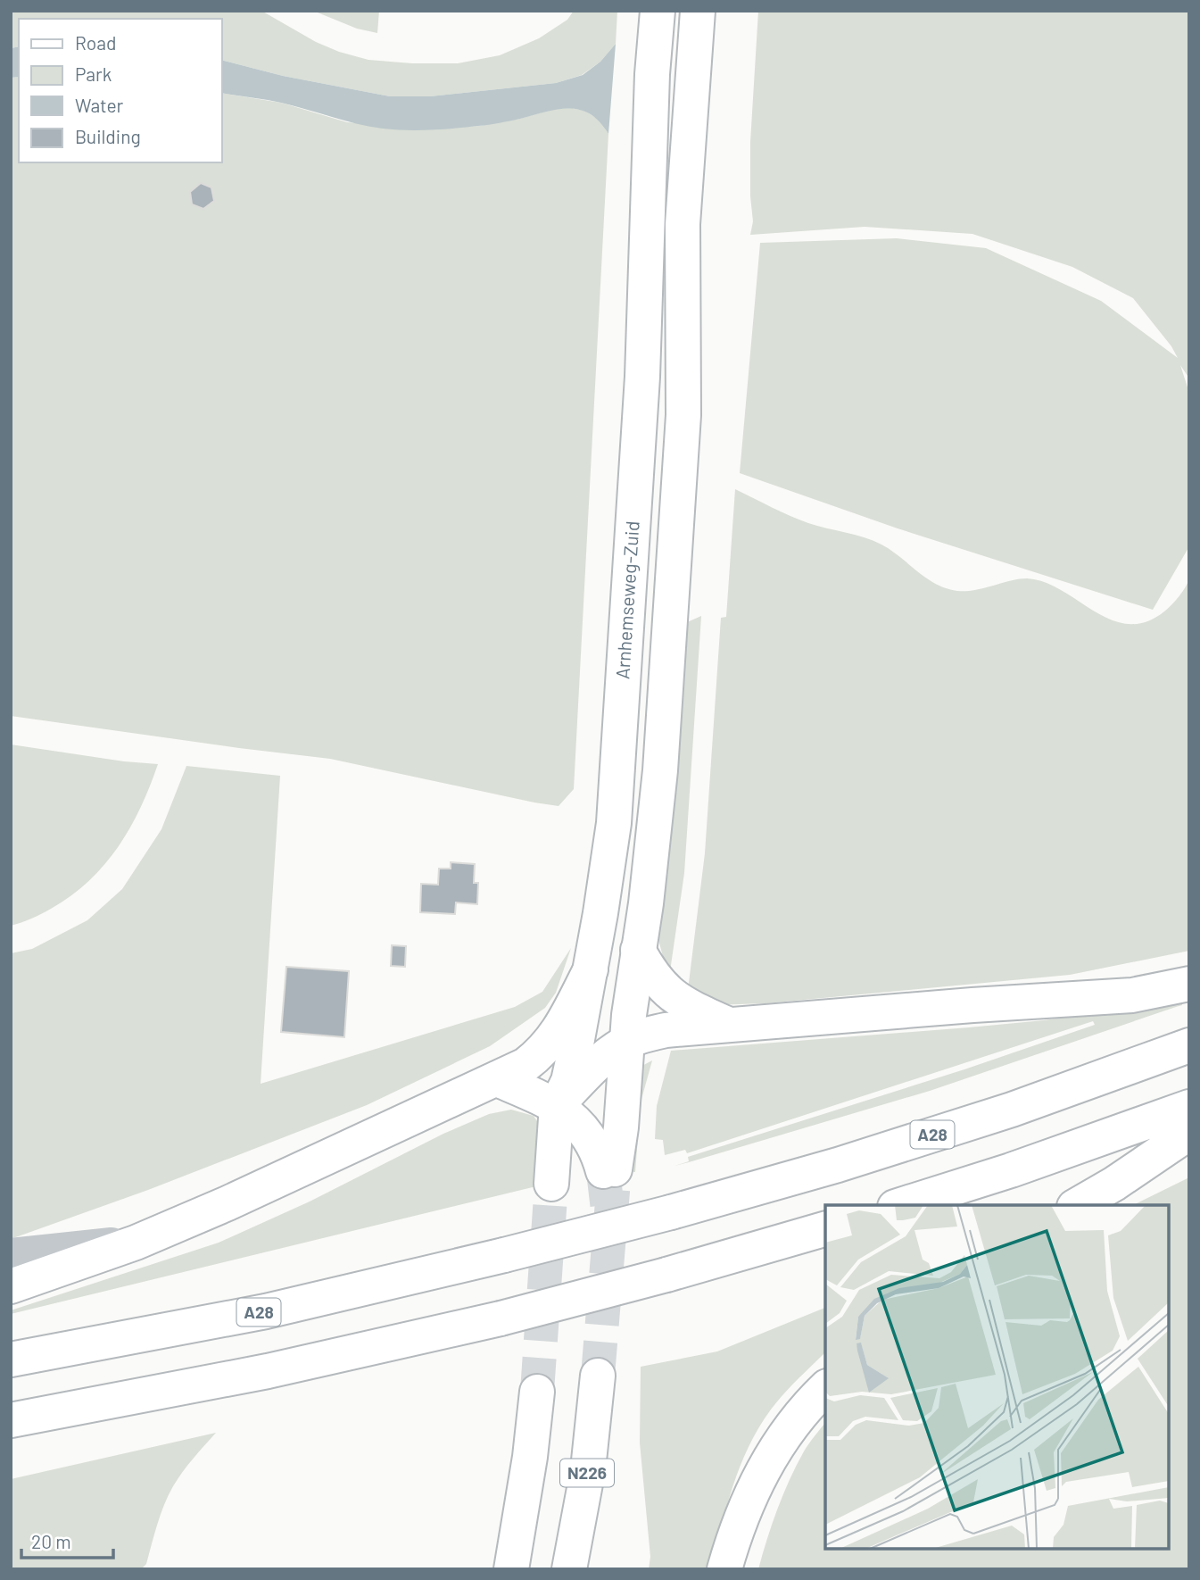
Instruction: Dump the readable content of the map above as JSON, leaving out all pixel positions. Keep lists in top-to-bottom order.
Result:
{
  "streets": {
    "main road": ["Arnhemseweg-Zuid", "A28", "N226"]
  },
  "legend": [
    "Road",
    "Park",
    "Water",
    "Building"
  ],
  "scale_bar": "20 m"
}
